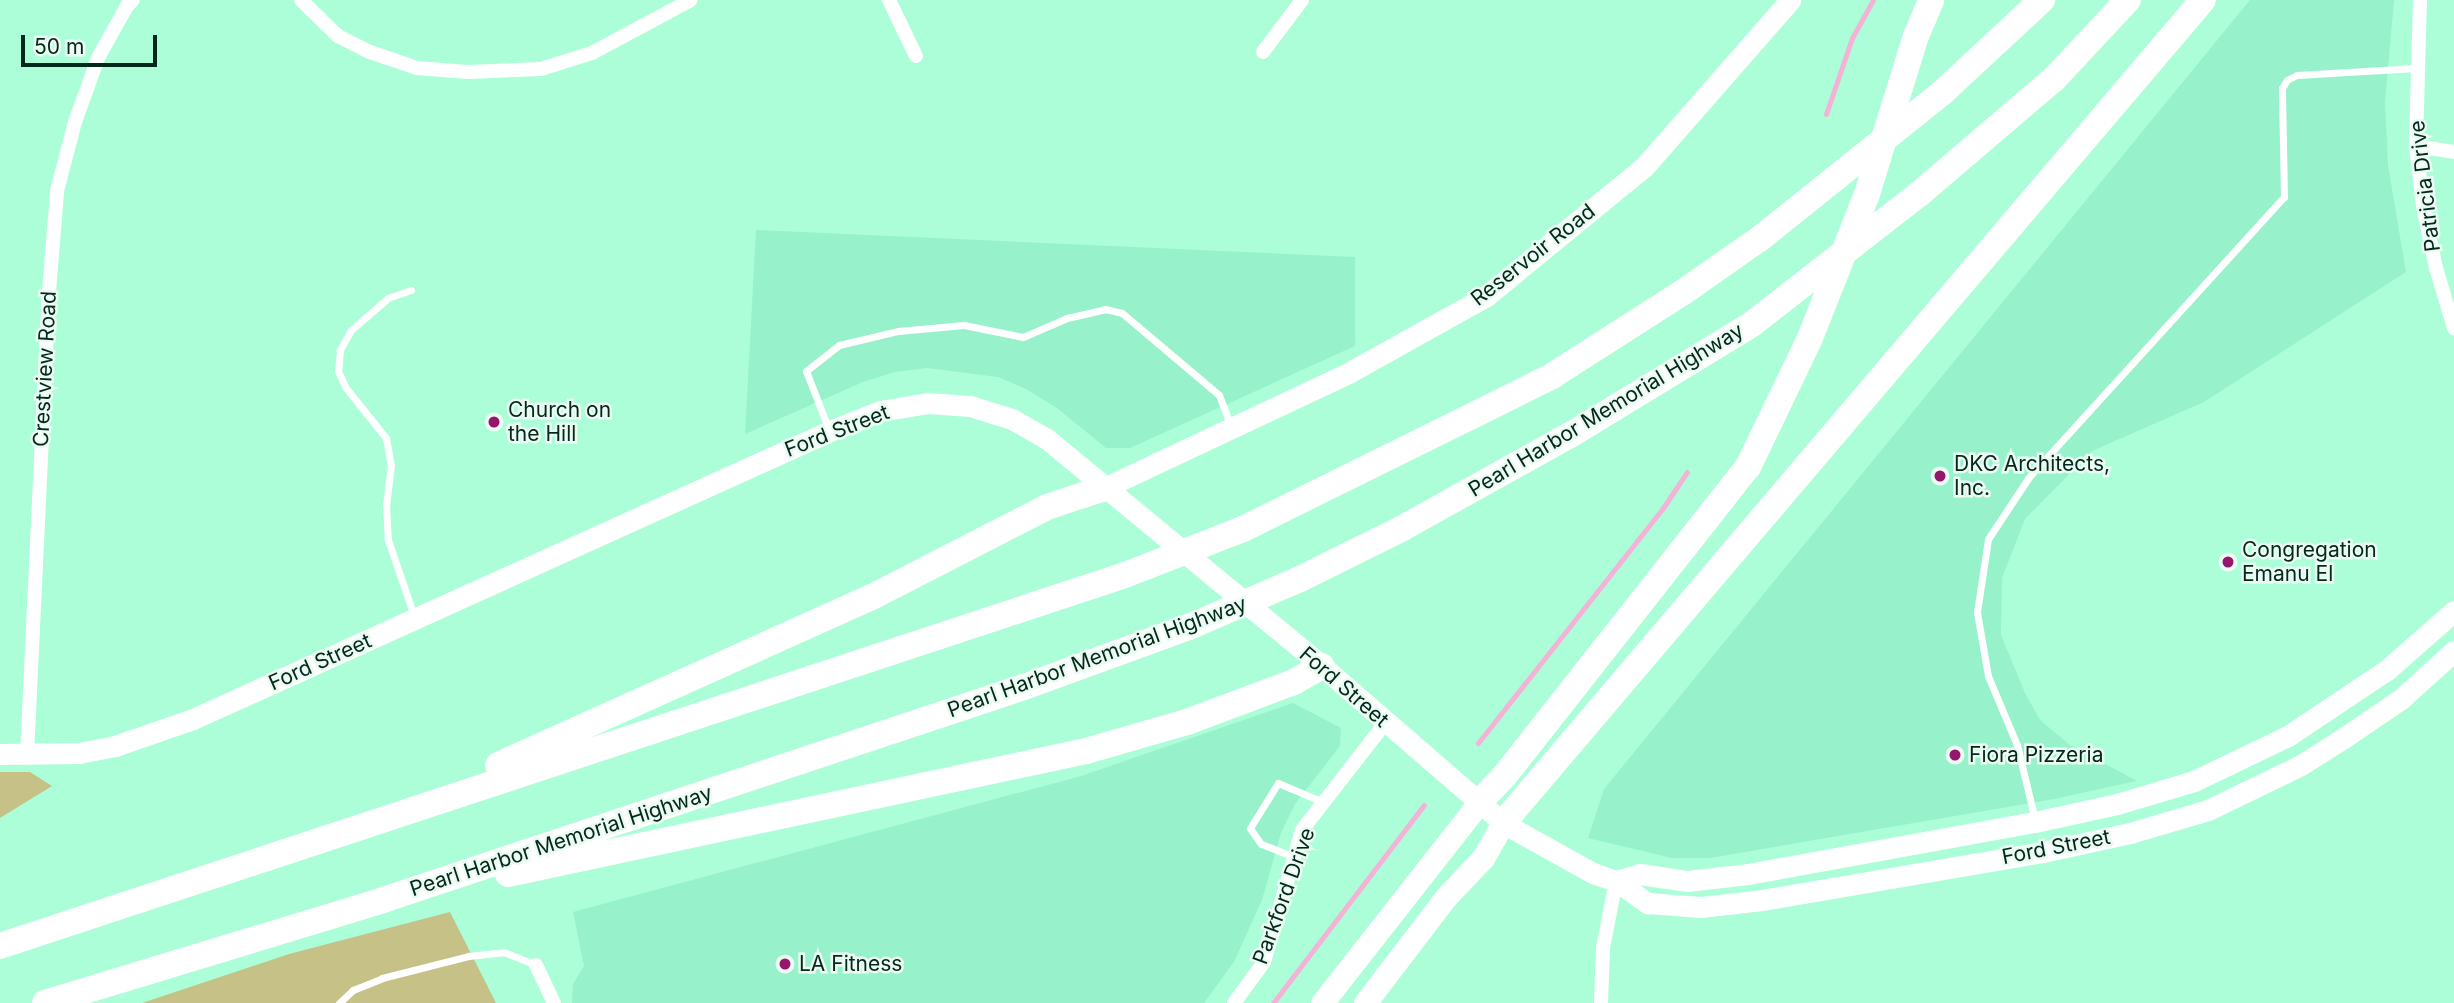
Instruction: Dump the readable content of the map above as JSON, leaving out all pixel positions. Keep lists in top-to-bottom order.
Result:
{
  "streets": {
    "highway": ["Pearl Harbor Memorial Highway"],
    "street": [
      "Patricia Drive",
      "Reservoir Road",
      "Crestview Road",
      "Ford Street",
      "Parkford Drive"
    ]
  },
  "crossings": [
    ["Reservoir Road", "Ford Street"],
    ["Crestview Road", "Ford Street"],
    ["Ford Street", "Parkford Drive"]
  ],
  "places": [
    "Church on the Hill",
    "DKC Architects, Inc.",
    "Congregation Emanu El",
    "Fiora Pizzeria",
    "LA Fitness"
  ],
  "scale_bar": "50 m"
}
